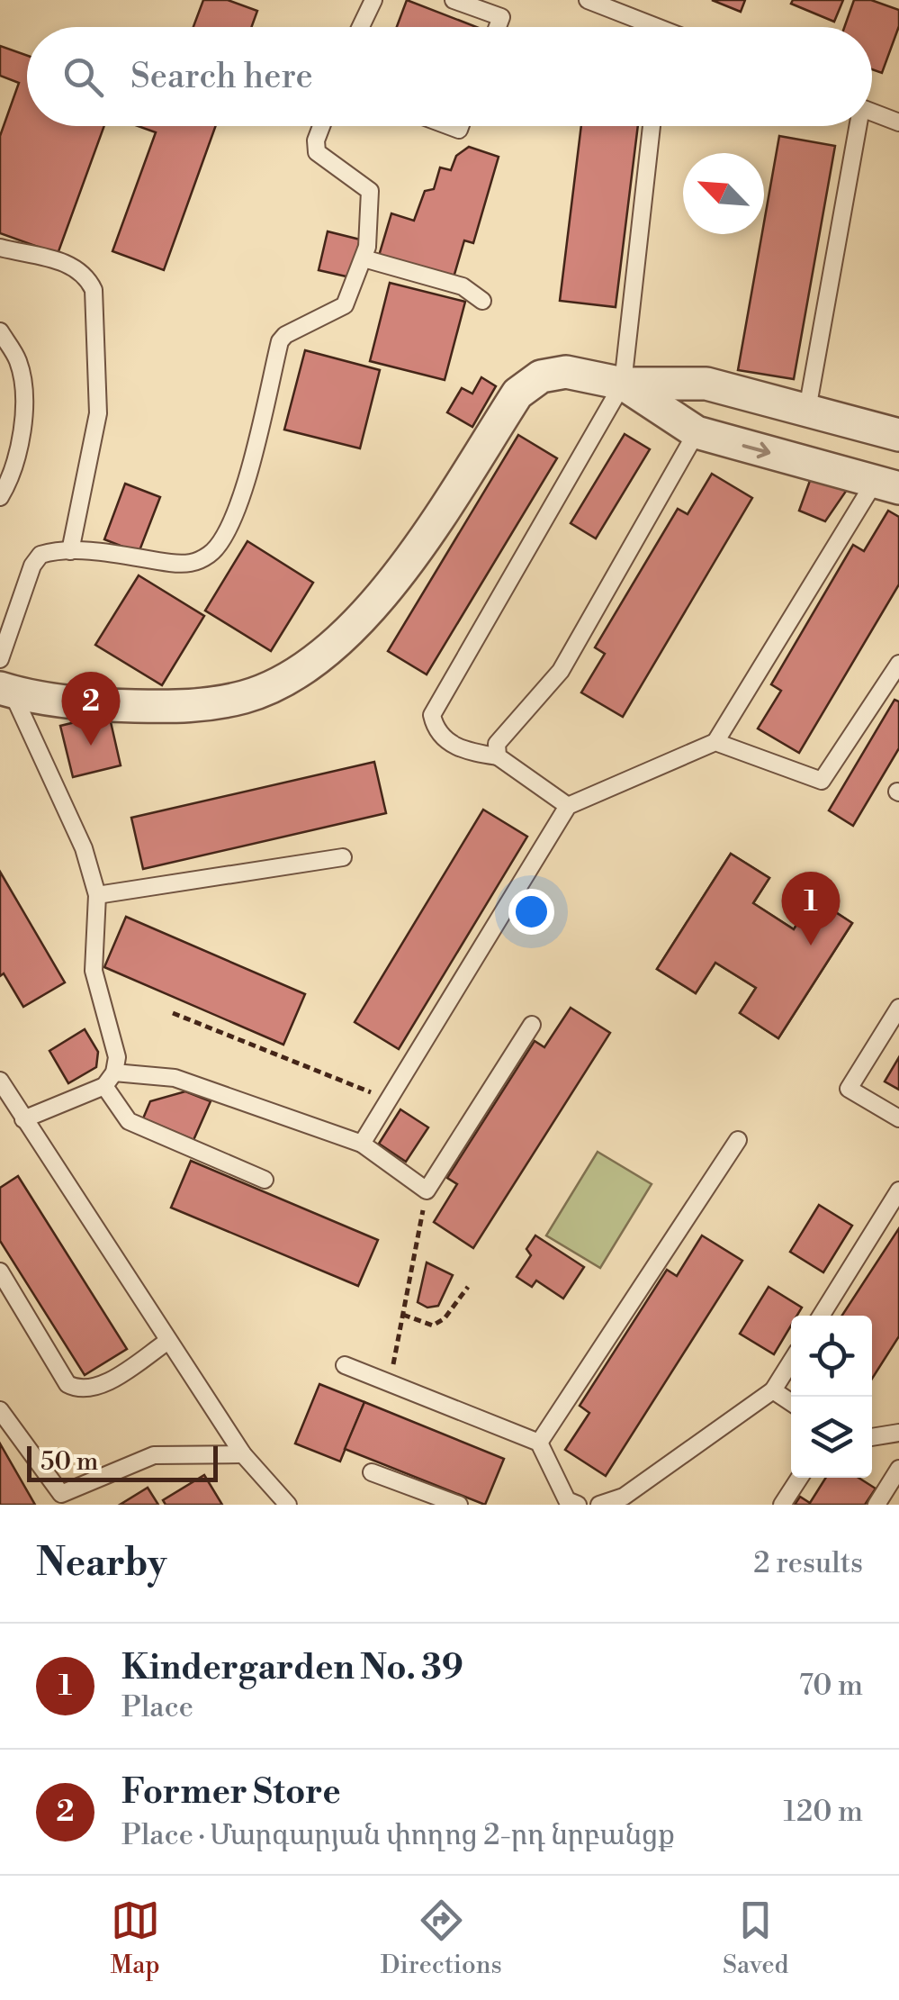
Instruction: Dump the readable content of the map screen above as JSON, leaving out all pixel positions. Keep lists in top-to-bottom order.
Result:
{
  "scale_bar": "50 m",
  "north": "top left",
  "page": {
    "search": "Search here",
    "pins": ["2", "1"],
    "scale": "50 m",
    "heading": ["Nearby", "2 results"],
    "list": [
      {
        "mark": "1",
        "name": "Kindergarden No. 39",
        "note": "Place",
        "value": "70 m"
      },
      {
        "mark": "2",
        "name": "Former Store",
        "note": "Place · Մարգարյան փողոց 2-րդ նրբանցք",
        "value": "120 m"
      }
    ],
    "nav": ["Map", "Directions", "Saved"]
  }
}
